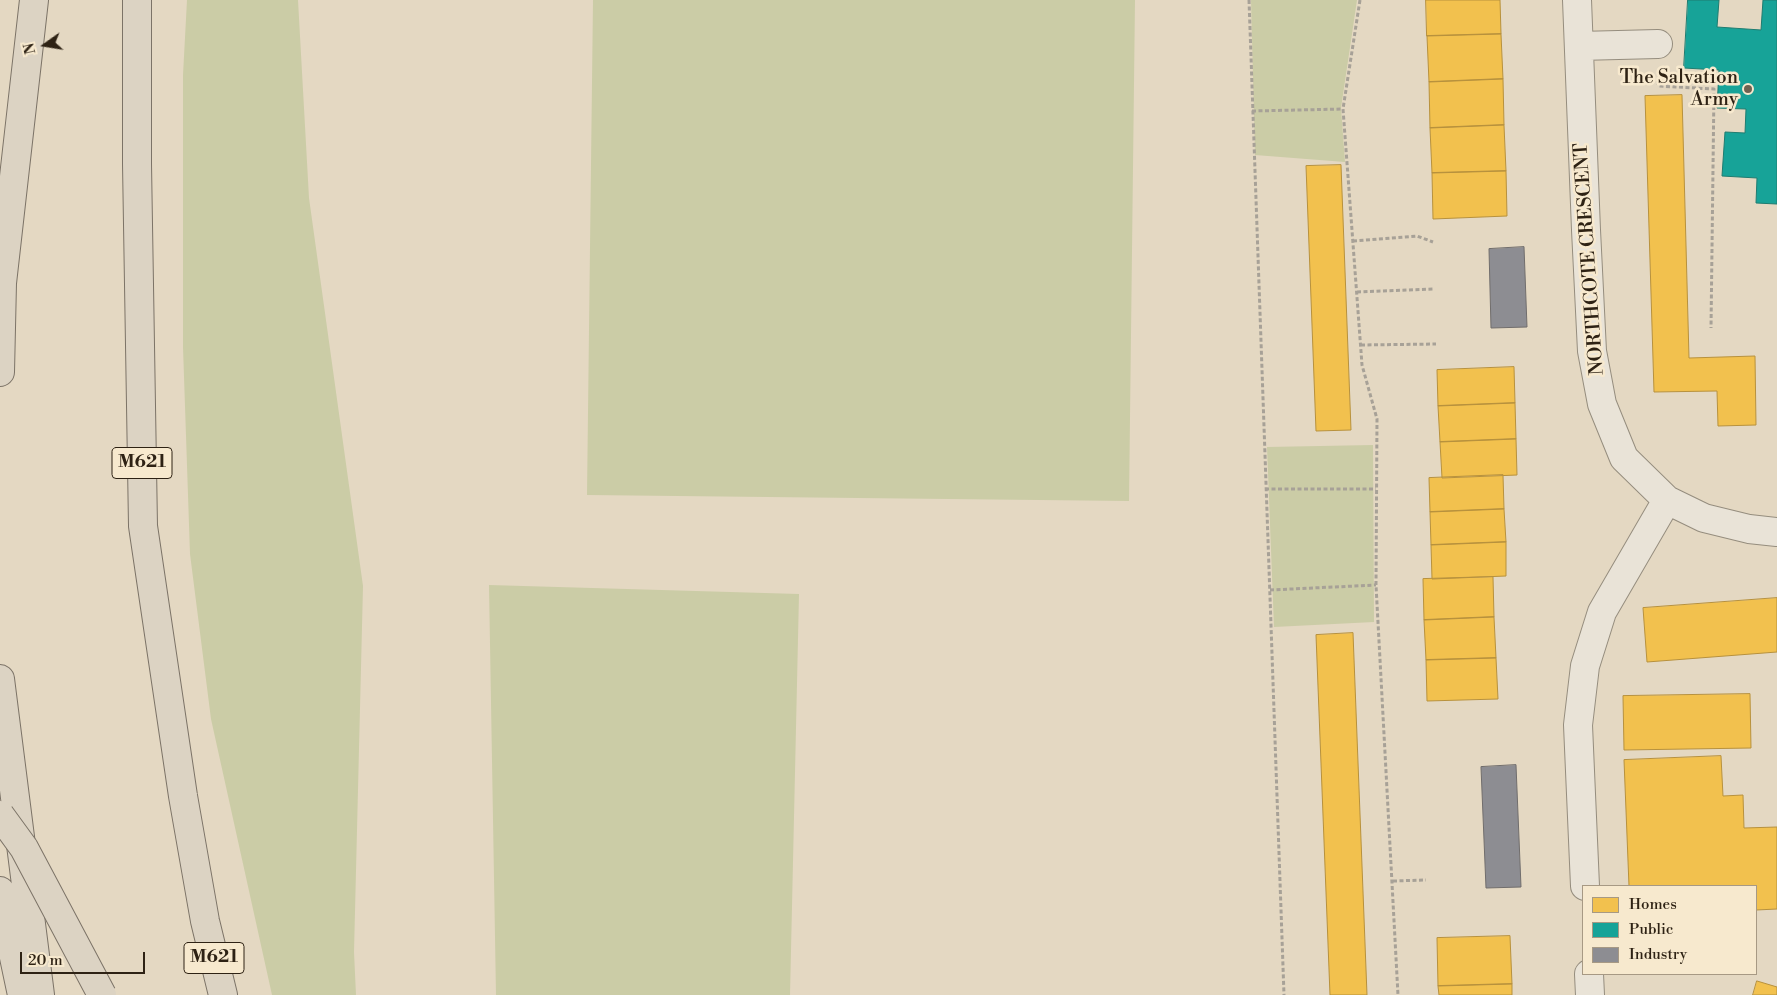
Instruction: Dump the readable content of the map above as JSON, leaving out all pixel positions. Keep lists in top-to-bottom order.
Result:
{
  "streets": {
    "highway": ["M621"],
    "street": ["NORTHCOTE CRESCENT"]
  },
  "places": ["The Salvation Army"],
  "legend": ["Homes", "Public", "Industry"],
  "scale_bar": "20 m",
  "north": "left"
}
